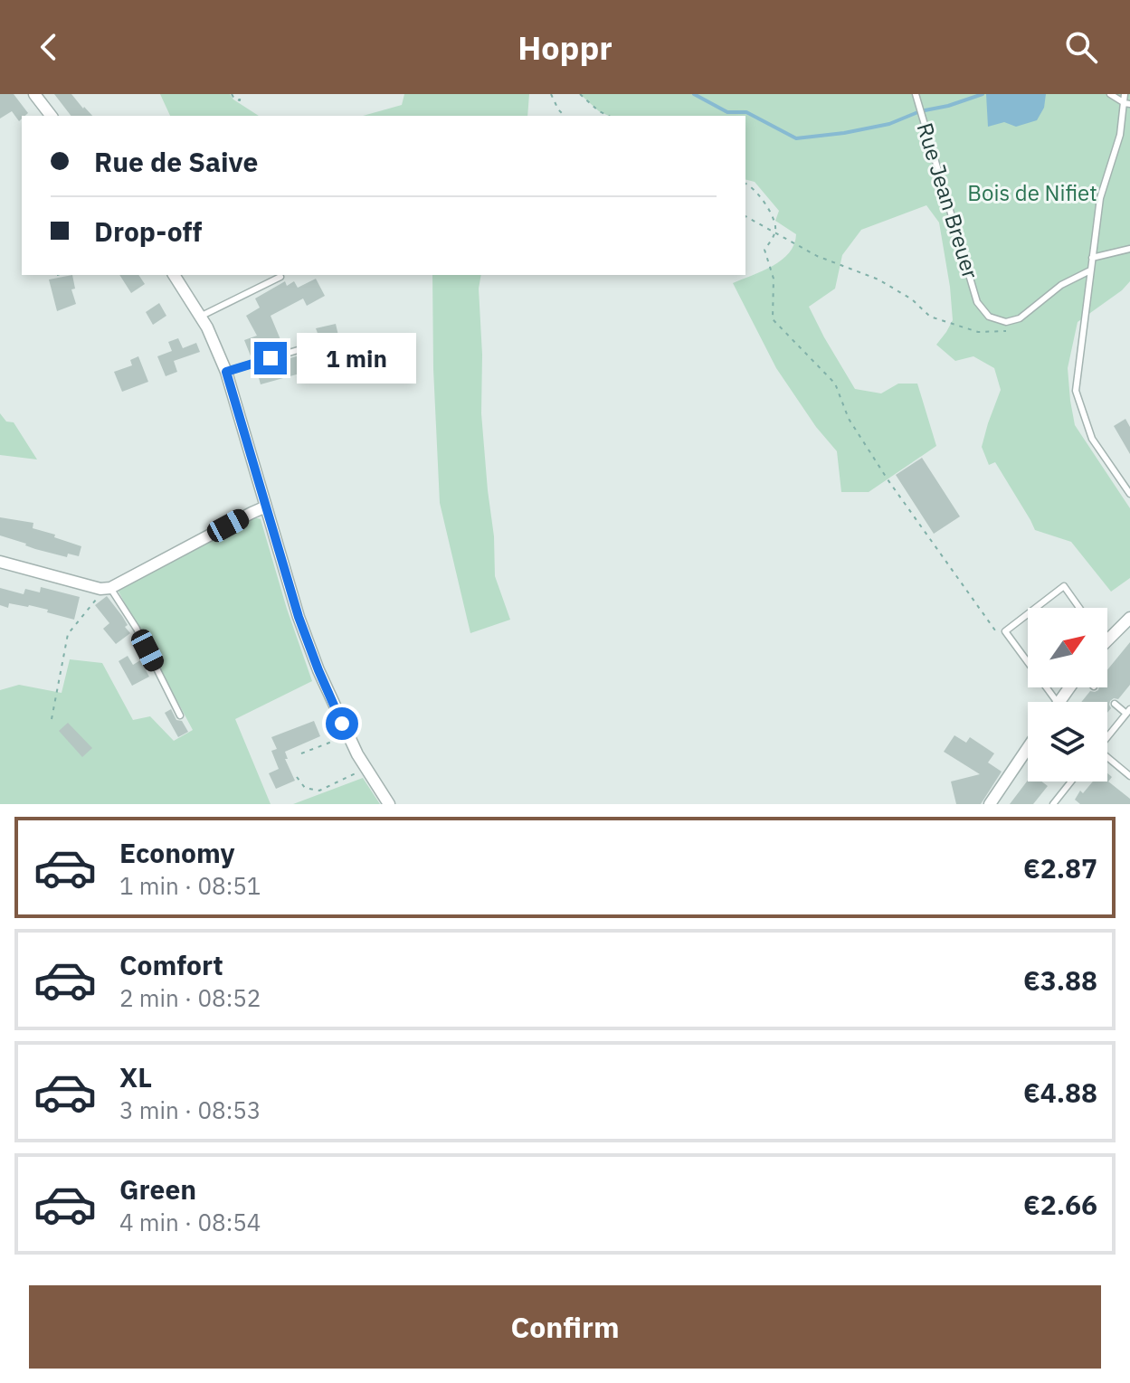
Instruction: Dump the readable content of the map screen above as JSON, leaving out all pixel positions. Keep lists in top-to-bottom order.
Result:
{
  "streets": {
    "lane": ["Rue Jean Breuer"]
  },
  "parks": ["Bois de Nifiet"],
  "north": "top right",
  "page": {
    "header": "Hoppr",
    "banner": ["Rue de Saive", "Drop-off"],
    "bubble": "1 min",
    "list": [
      {
        "name": "Economy",
        "note": "1 min · 08:51",
        "value": "€2.87"
      },
      {
        "name": "Comfort",
        "note": "2 min · 08:52",
        "value": "€3.88"
      },
      {
        "name": "XL",
        "note": "3 min · 08:53",
        "value": "€4.88"
      },
      {
        "name": "Green",
        "note": "4 min · 08:54",
        "value": "€2.66"
      }
    ],
    "buttons": "Confirm"
  }
}
